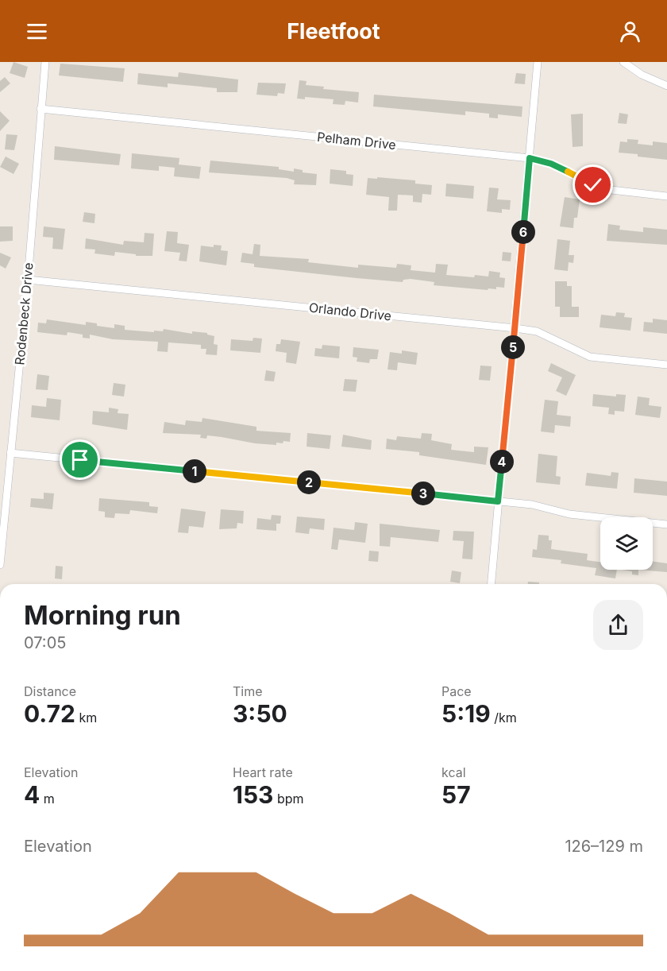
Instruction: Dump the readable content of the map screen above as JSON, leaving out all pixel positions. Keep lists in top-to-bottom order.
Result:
{
  "streets": {
    "street": ["Pelham Drive", "Orlando Drive", "Rodenbeck Drive"]
  },
  "crossings": [
    ["Pelham Drive", "Rodenbeck Drive"],
    ["Orlando Drive", "Rodenbeck Drive"]
  ],
  "page": {
    "header": "Fleetfoot",
    "pins": [
      "6",
      "5",
      "4",
      "1",
      "2",
      "3"
    ],
    "heading": ["Morning run", "07:05"],
    "stats": [
      ["Distance", "0.72 km"],
      ["Time", "3:50"],
      ["Pace", "5:19 /km"],
      ["Elevation", "4 m"],
      ["Heart rate", "153 bpm"],
      ["kcal", "57"]
    ],
    "chart": ["Elevation", "126–129 m"]
  }
}
